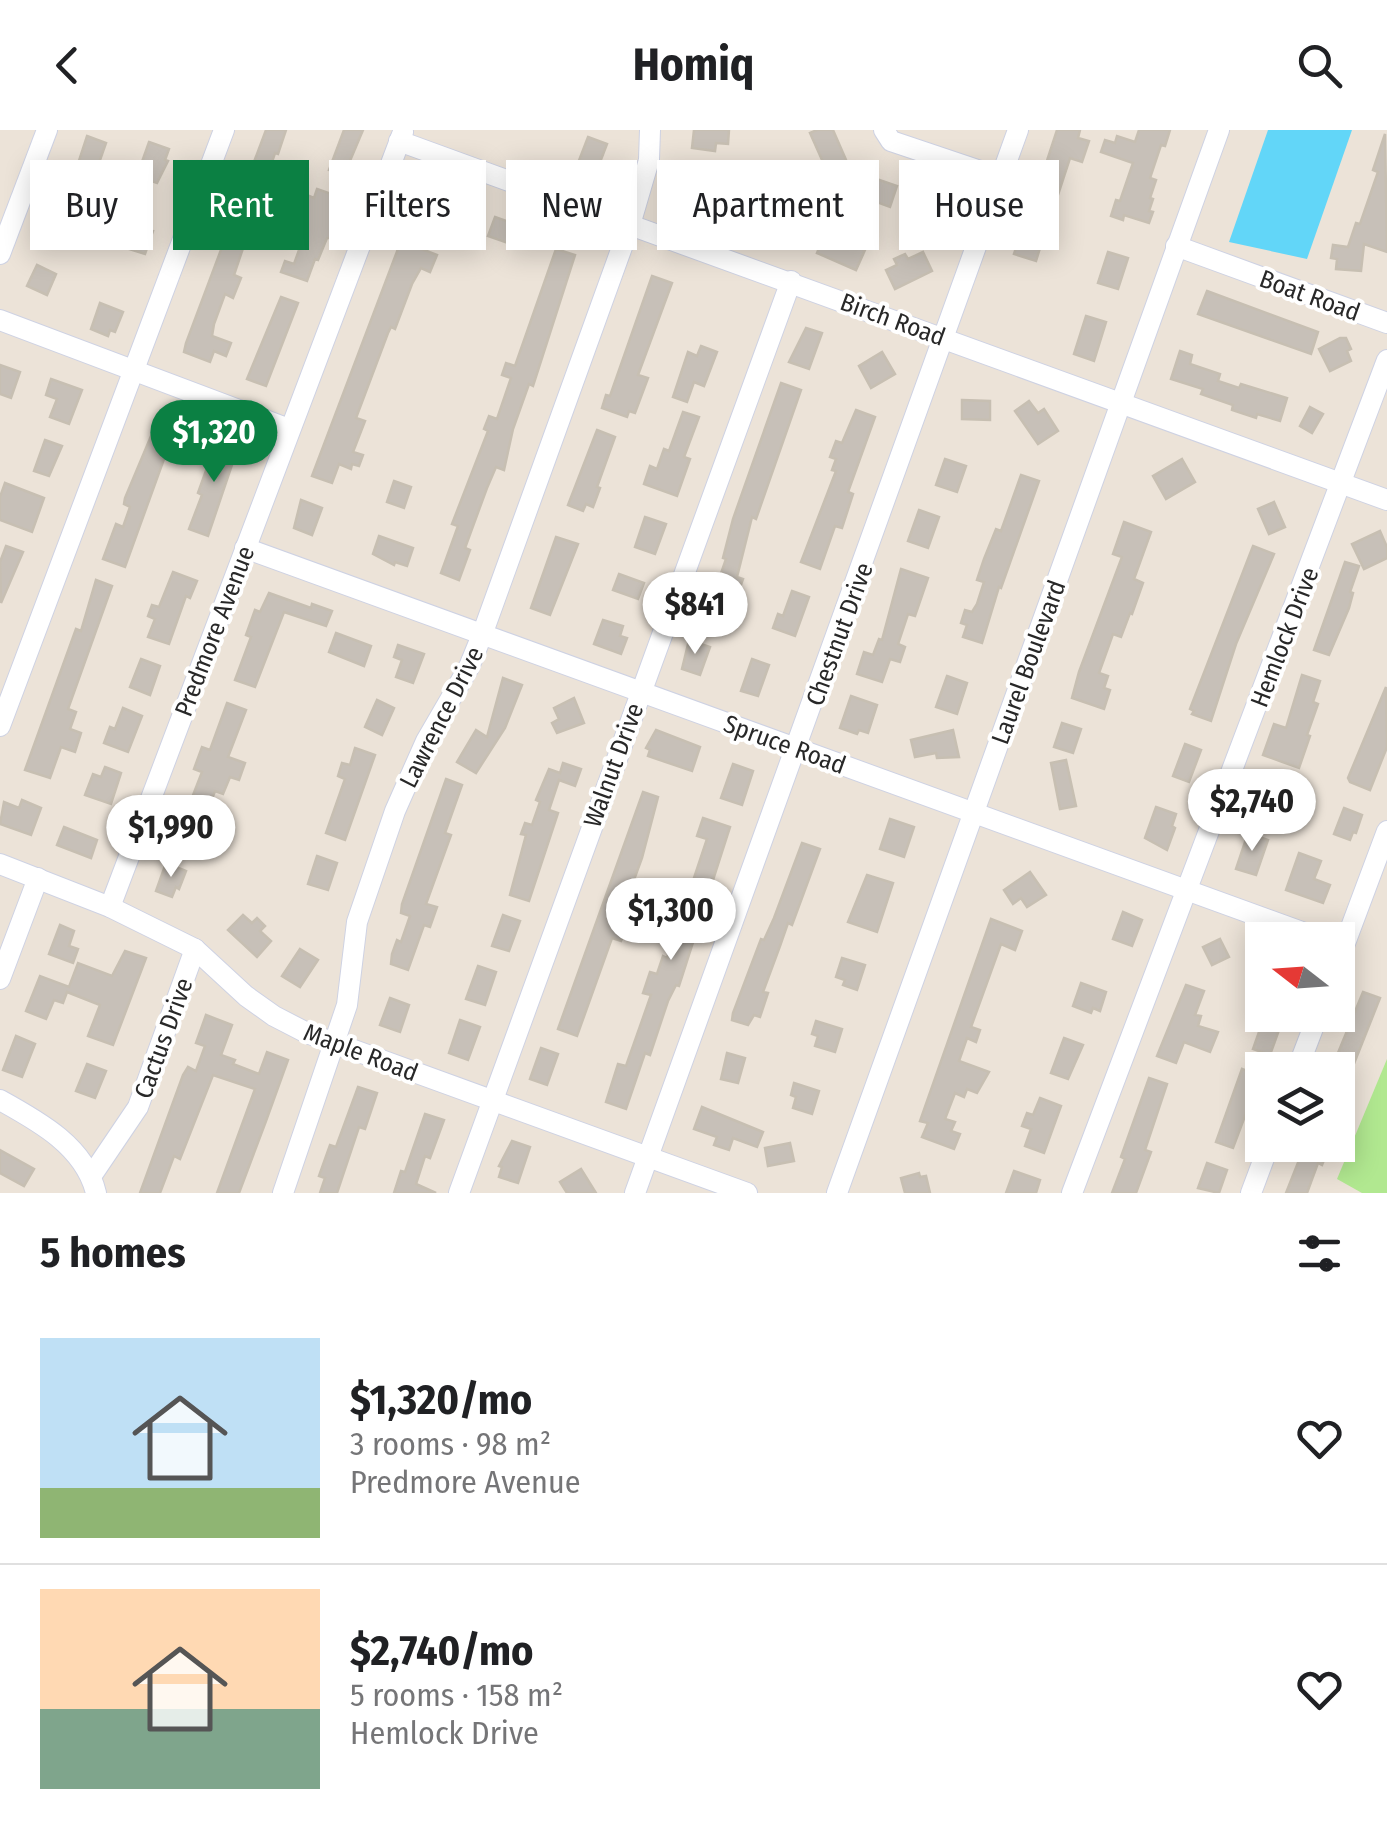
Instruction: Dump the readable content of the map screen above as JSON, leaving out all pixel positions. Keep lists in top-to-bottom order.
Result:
{
  "streets": {
    "street": [
      "Boat Road",
      "Birch Road",
      "Predmore Avenue",
      "Chestnut Drive",
      "Hemlock Drive",
      "Laurel Boulevard",
      "Lawrence Drive",
      "Spruce Road",
      "Walnut Drive",
      "Cactus Drive",
      "Maple Road"
    ]
  },
  "crossings": [
    ["Boat Road", "Laurel Boulevard"],
    ["Birch Road", "Predmore Avenue"],
    ["Birch Road", "Chestnut Drive"],
    ["Birch Road", "Hemlock Drive"],
    ["Birch Road", "Laurel Boulevard"],
    ["Birch Road", "Walnut Drive"],
    ["Predmore Avenue", "Spruce Road"],
    ["Predmore Avenue", "Maple Road"],
    ["Chestnut Drive", "Spruce Road"],
    ["Chestnut Drive", "Maple Road"],
    ["Hemlock Drive", "Spruce Road"],
    ["Laurel Boulevard", "Spruce Road"],
    ["Lawrence Drive", "Spruce Road"],
    ["Lawrence Drive", "Maple Road"],
    ["Spruce Road", "Walnut Drive"],
    ["Walnut Drive", "Maple Road"],
    ["Cactus Drive", "Maple Road"]
  ],
  "north": "left",
  "page": {
    "header": "Homiq",
    "chip": [
      "Buy",
      "Rent",
      "Filters",
      "New",
      "Apartment",
      "House"
    ],
    "price": [
      "$1,320",
      "$841",
      "$2,740",
      "$1,990",
      "$1,300"
    ],
    "heading": "5 homes",
    "list": [
      {
        "name": "$1,320/mo",
        "note": "3 rooms · 98 m² · Predmore Avenue"
      },
      {
        "name": "$2,740/mo",
        "note": "5 rooms · 158 m² · Hemlock Drive"
      }
    ]
  }
}
